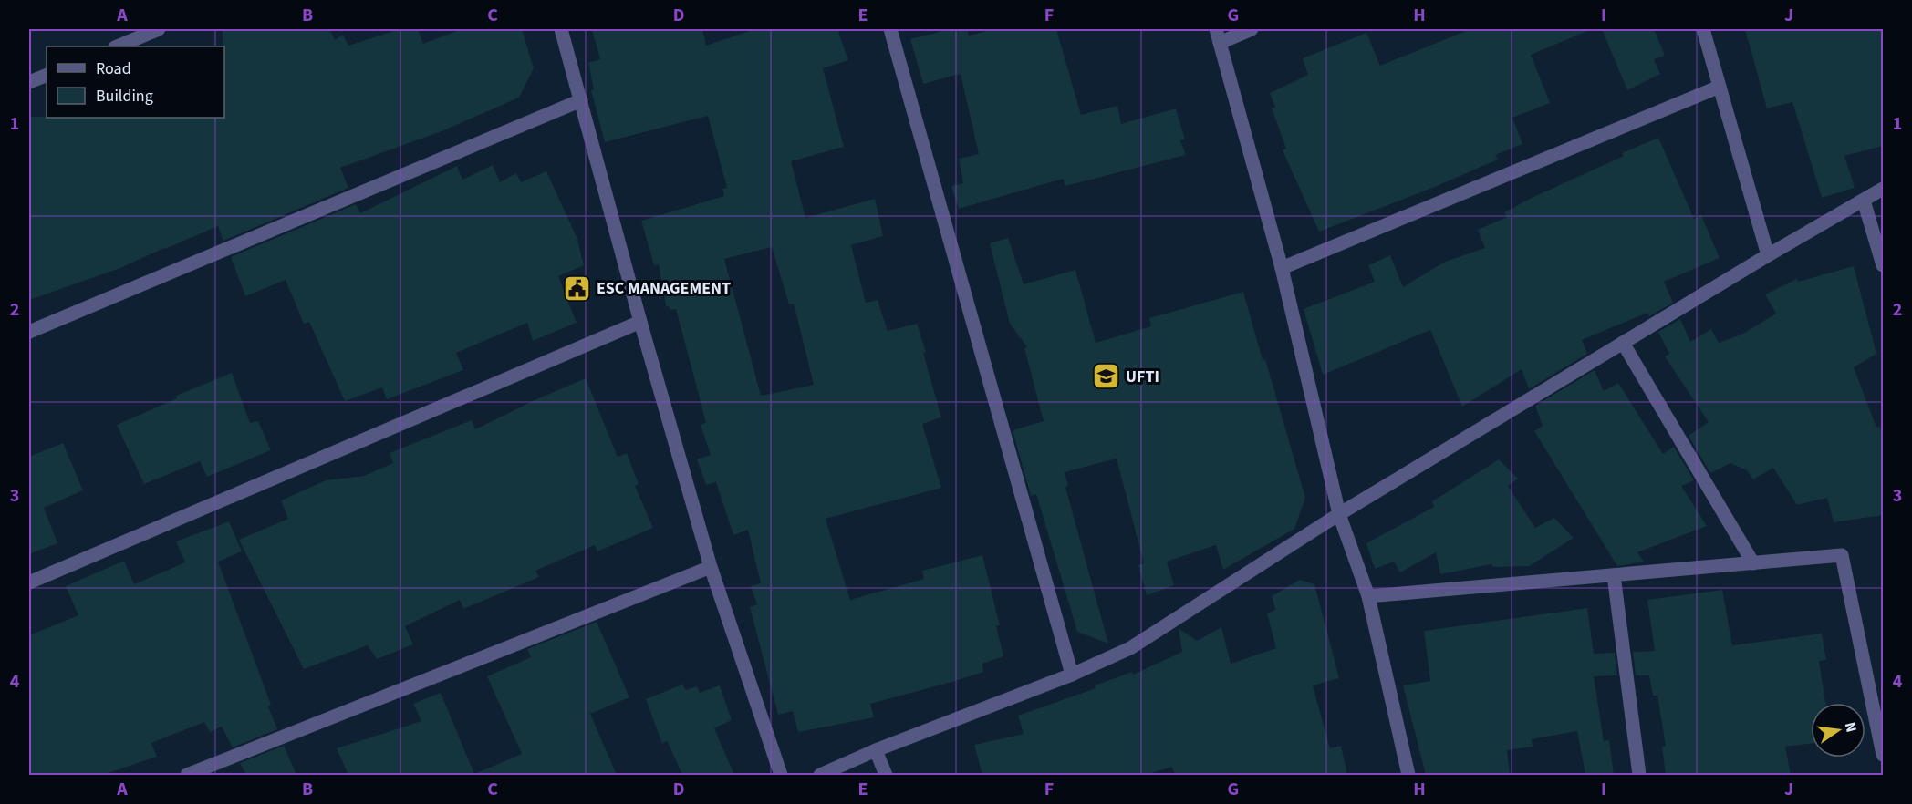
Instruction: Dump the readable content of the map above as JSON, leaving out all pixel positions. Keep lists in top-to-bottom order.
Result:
{
  "places": {
    "public building": ["ESC MANAGEMENT"],
    "school or university": ["UFTI"]
  },
  "legend": ["Road", "Building"],
  "north": "right",
  "grid": {
    "columns": [
      "A",
      "B",
      "C",
      "D",
      "E",
      "F",
      "G",
      "H",
      "I",
      "J"
    ],
    "rows": [
      "1",
      "2",
      "3",
      "4"
    ]
  }
}
